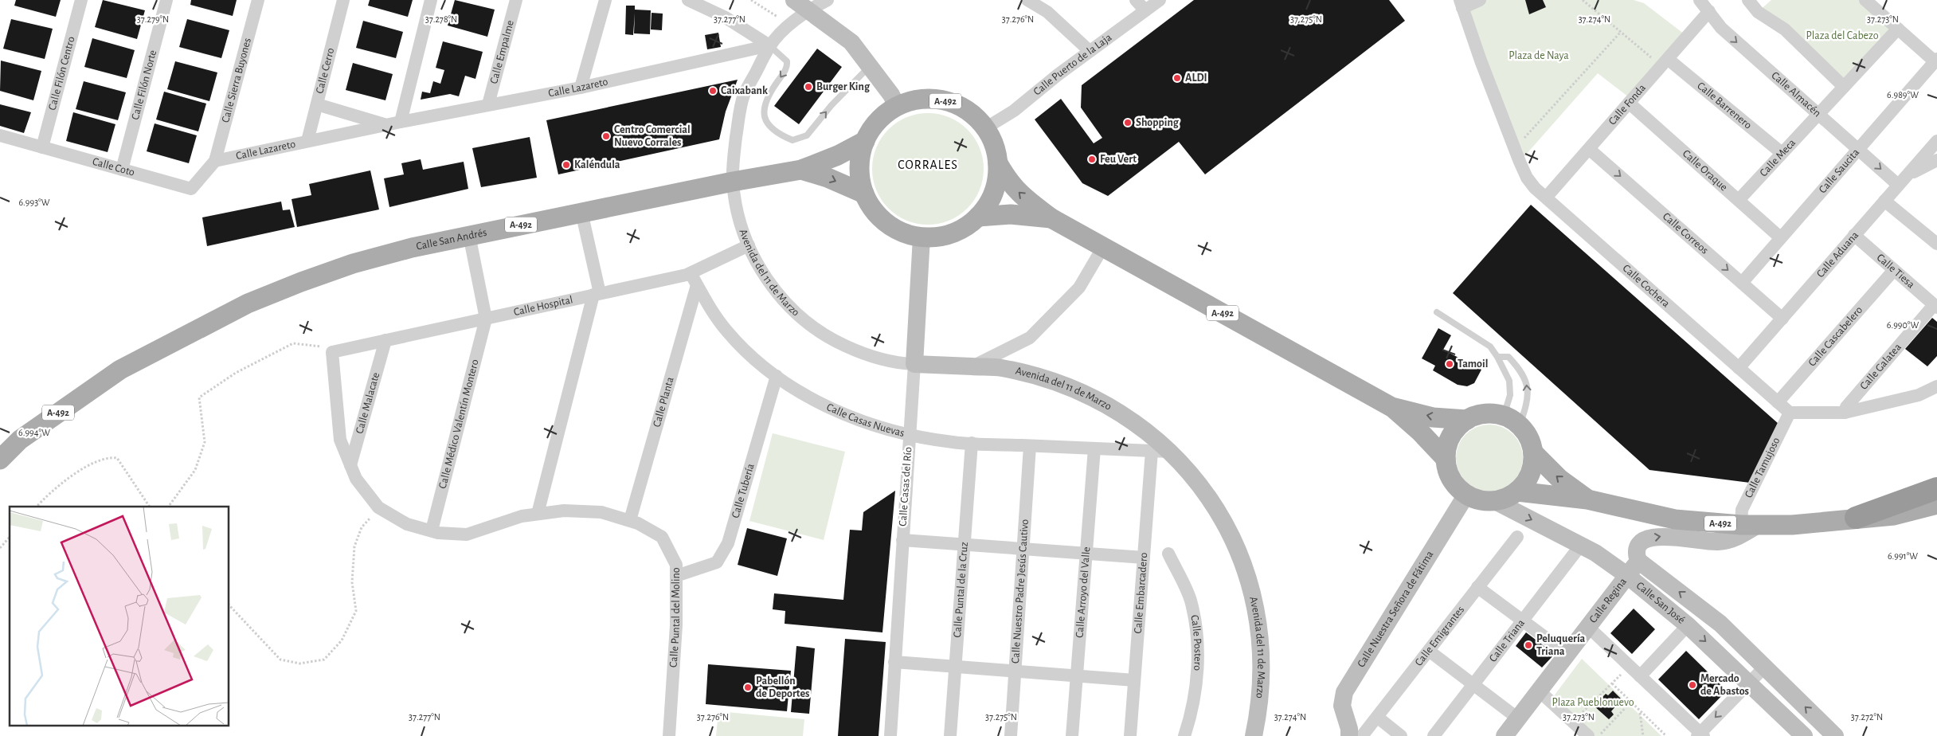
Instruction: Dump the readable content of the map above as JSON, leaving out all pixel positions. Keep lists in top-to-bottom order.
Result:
{
  "streets": {
    "main road": ["A-492", "Calle San Andrés"],
    "street": [
      "Calle Empalme",
      "Calle Puerto de la Laja",
      "Calle Cerro",
      "Calle Filón Centro",
      "Calle Sierra Buyones",
      "Calle Filón Norte",
      "Calle Lazareto",
      "Calle Almacén",
      "Calle Fonda",
      "Calle Barrenero",
      "Calle Meca",
      "Calle Coto",
      "Calle Oraque",
      "Calle Saucita",
      "Calle Correos",
      "Calle Aduana",
      "Avenida del 11 de Marzo",
      "Calle Tiesa",
      "Calle Cochera",
      "Calle Hospital",
      "Calle Cascabelero",
      "Calle Galatea",
      "Calle Malacate",
      "Calle Planta",
      "Calle Casas Nuevas",
      "Calle Médico Valentín Montero",
      "Calle Tamujoso",
      "Calle Casas del Río",
      "Calle Tubería",
      "Calle Puntal de la Cruz",
      "Calle Nuestro Padre Jesús Cautivo",
      "Calle Arroyo del Valle",
      "Calle Embarcadero",
      "Calle Regina",
      "Calle San José",
      "Calle Nuestra Señora de Fátima",
      "Calle Puntal del Molino",
      "Calle Emigrantes",
      "Calle Triana",
      "Calle Postero"
    ]
  },
  "crossings": [
    ["Calle Empalme", "Calle Lazareto"],
    ["Calle Puerto de la Laja", "A-492"],
    ["Calle Puerto de la Laja", "Calle San Andrés"],
    ["Calle Puerto de la Laja", "Calle Casas del Río"],
    ["Calle Cerro", "Calle Lazareto"],
    ["Calle Filón Centro", "Calle Coto"],
    ["Calle Sierra Buyones", "Calle Lazareto"],
    ["Calle Sierra Buyones", "Calle Coto"],
    ["Calle Filón Norte", "Calle Coto"],
    ["Calle Lazareto", "Calle Coto"],
    ["Calle Lazareto", "Avenida del 11 de Marzo"],
    ["Calle Almacén", "Calle Fonda"],
    ["Calle Almacén", "Calle Meca"],
    ["Calle Almacén", "Calle Saucita"],
    ["Calle Almacén", "Calle Aduana"],
    ["A-492", "Calle San Andrés"],
    ["A-492", "Calle Tamujoso"],
    ["A-492", "Calle Casas del Río"],
    ["A-492", "Calle San José"],
    ["A-492", "Calle Nuestra Señora de Fátima"],
    ["Calle Fonda", "Calle Barrenero"],
    ["Calle Fonda", "Calle Oraque"],
    ["Calle Fonda", "Calle Correos"],
    ["Calle Fonda", "Calle Cochera"],
    ["Calle Barrenero", "Calle Meca"],
    ["Calle Meca", "Calle Oraque"],
    ["Calle Oraque", "Calle Saucita"],
    ["Calle Saucita", "Calle Correos"],
    ["Calle Correos", "Calle Aduana"],
    ["Calle San Andrés", "Avenida del 11 de Marzo"],
    ["Calle San Andrés", "Calle Casas del Río"],
    ["Calle Aduana", "Calle Tiesa"],
    ["Calle Aduana", "Calle Cochera"],
    ["Avenida del 11 de Marzo", "Calle Hospital"],
    ["Avenida del 11 de Marzo", "Calle Casas Nuevas"],
    ["Avenida del 11 de Marzo", "Calle Casas del Río"],
    ["Calle Tiesa", "Calle Cascabelero"],
    ["Calle Tiesa", "Calle Galatea"],
    ["Calle Cochera", "Calle Cascabelero"],
    ["Calle Cochera", "Calle Tamujoso"],
    ["Calle Hospital", "Calle Malacate"],
    ["Calle Hospital", "Calle Casas Nuevas"],
    ["Calle Hospital", "Calle Médico Valentín Montero"],
    ["Calle Hospital", "Calle Puntal del Molino"],
    ["Calle Malacate", "Calle Puntal del Molino"],
    ["Calle Planta", "Calle Casas Nuevas"],
    ["Calle Planta", "Calle Puntal del Molino"],
    ["Calle Casas Nuevas", "Calle Casas del Río"],
    ["Calle Casas Nuevas", "Calle Tubería"],
    ["Calle Casas Nuevas", "Calle Puntal de la Cruz"],
    ["Calle Casas Nuevas", "Calle Nuestro Padre Jesús Cautivo"],
    ["Calle Casas Nuevas", "Calle Arroyo del Valle"],
    ["Calle Casas Nuevas", "Calle Embarcadero"],
    ["Calle Médico Valentín Montero", "Calle Puntal del Molino"],
    ["Calle Tubería", "Calle Puntal del Molino"],
    ["Calle Regina", "Calle San José"],
    ["Calle San José", "Calle Nuestra Señora de Fátima"],
    ["Calle San José", "Calle Triana"],
    ["Calle Nuestra Señora de Fátima", "Calle Emigrantes"]
  ],
  "one_way": ["Calle Correos"],
  "districts": ["CORRALES"],
  "parks": ["Plaza del Cabezo", "Plaza de Naya", "Plaza Pueblonuevo"],
  "places": [
    "ALDI",
    "Burger King",
    "Caixabank",
    "Shopping",
    "Centro Comercial Nuevo Corrales",
    "Feu Vert",
    "Kaléndula",
    "Tamoil",
    "Peluquería Triana",
    "Mercado de Abastos",
    "Pabellón de Deportes"
  ],
  "coordinates": [
    "37.276°N",
    "37.274°N",
    "37.279°N",
    "37.278°N",
    "37.277°N",
    "37.275°N",
    "37.273°N",
    "6.989°W",
    "6.993°W",
    "6.990°W",
    "6.994°W",
    "6.991°W",
    "37.272°N"
  ]
}
